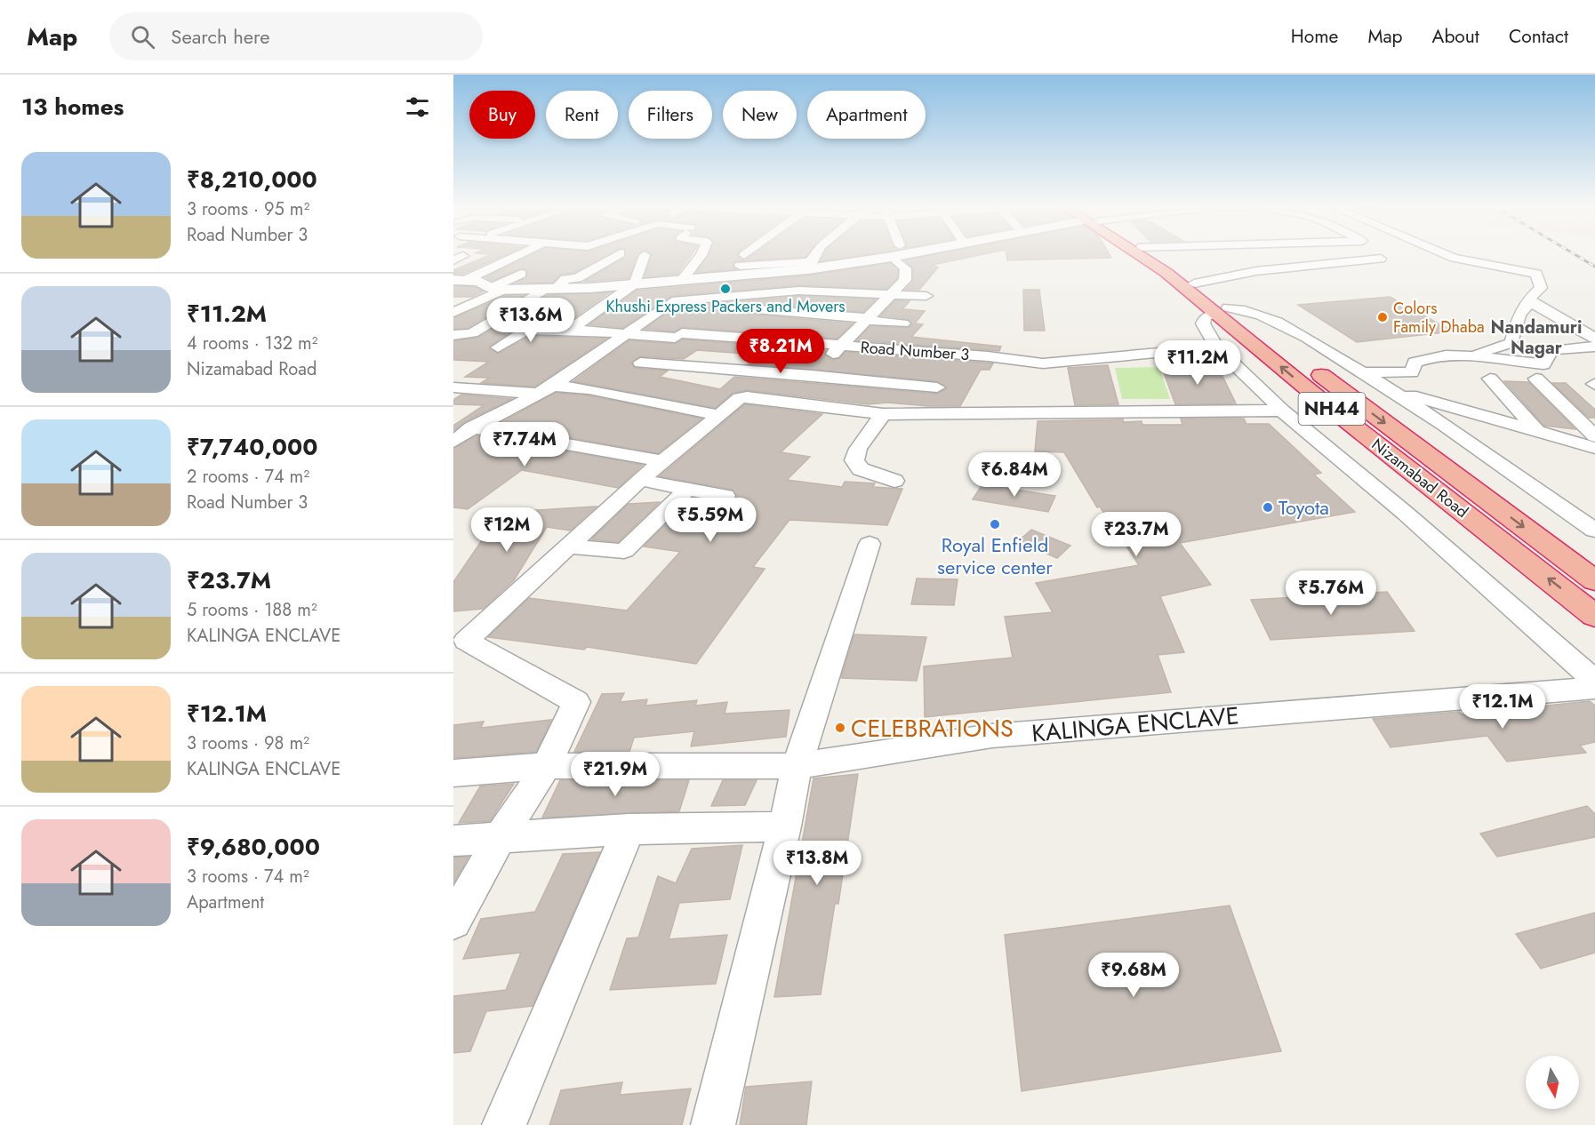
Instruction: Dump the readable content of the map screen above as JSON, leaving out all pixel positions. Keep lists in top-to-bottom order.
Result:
{
  "streets": {
    "highway": ["NH44", "Nizamabad Road"],
    "street": ["Road Number 3", "KALINGA ENCLAVE"]
  },
  "districts": ["Nandamuri Nagar"],
  "places": [
    "Khushi Express Packers and Movers",
    "Colors Family Dhaba",
    "Toyota",
    "Royal Enfield service center",
    "CELEBRATIONS"
  ],
  "north": "bottom",
  "page": {
    "header": "Map",
    "search": "Search here",
    "nav": [
      "Home",
      "Map",
      "About",
      "Contact"
    ],
    "heading": "13 homes",
    "chip": [
      "Buy",
      "Rent",
      "Filters",
      "New",
      "Apartment"
    ],
    "list": [
      {
        "name": "₹8,210,000",
        "note": "3 rooms · 95 m² · Road Number 3"
      },
      {
        "name": "₹11.2M",
        "note": "4 rooms · 132 m² · Nizamabad Road"
      },
      {
        "name": "₹7,740,000",
        "note": "2 rooms · 74 m² · Road Number 3"
      },
      {
        "name": "₹23.7M",
        "note": "5 rooms · 188 m² · KALINGA ENCLAVE"
      },
      {
        "name": "₹12.1M",
        "note": "3 rooms · 98 m² · KALINGA ENCLAVE"
      },
      {
        "name": "₹9,680,000",
        "note": "3 rooms · 74 m² · Apartment"
      }
    ],
    "price": [
      "₹13.6M",
      "₹8.21M",
      "₹11.2M",
      "₹7.74M",
      "₹6.84M",
      "₹5.59M",
      "₹12M",
      "₹23.7M",
      "₹5.76M",
      "₹12.1M",
      "₹21.9M",
      "₹13.8M",
      "₹9.68M"
    ]
  }
}
